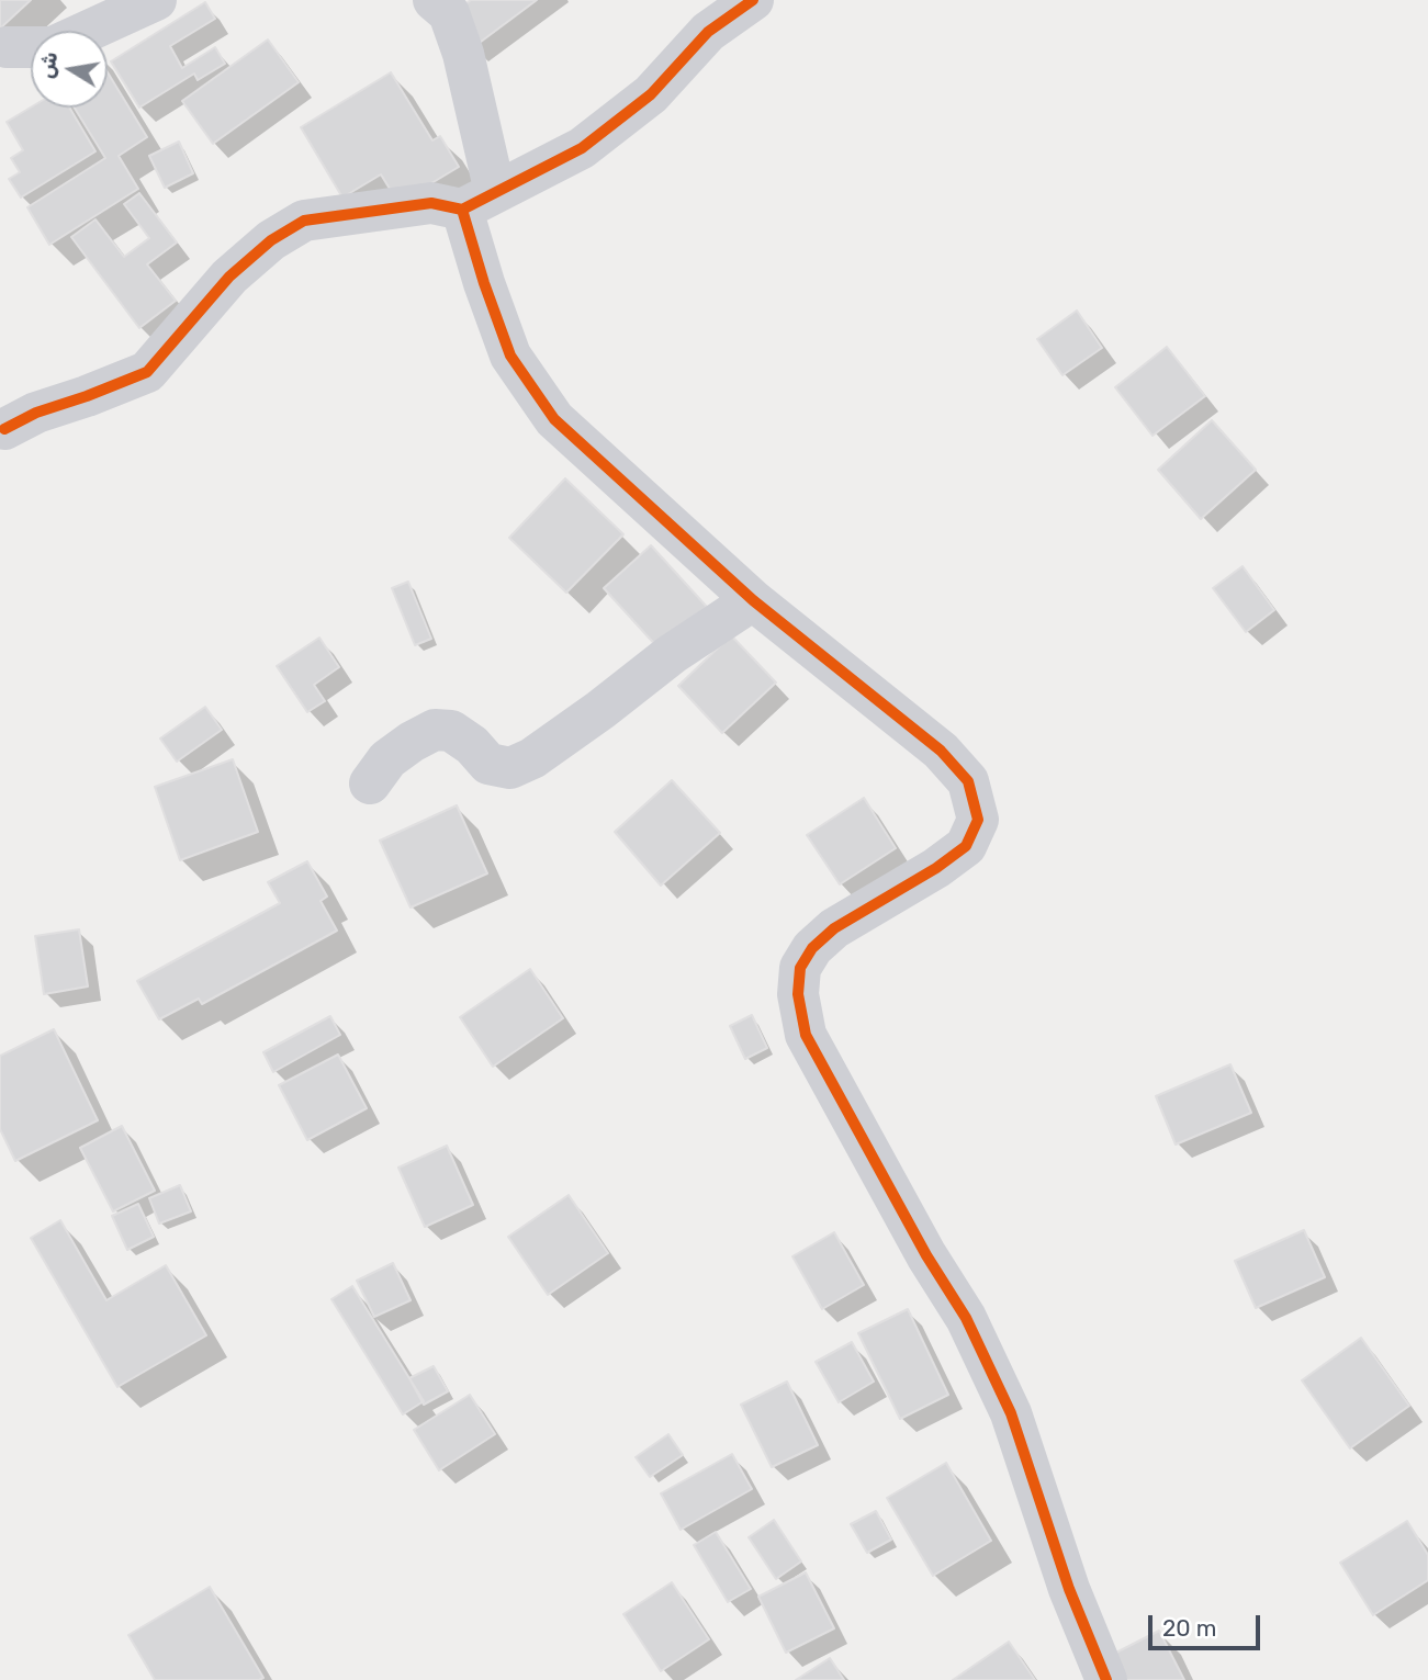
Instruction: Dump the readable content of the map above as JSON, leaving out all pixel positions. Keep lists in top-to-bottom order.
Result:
{
  "scale_bar": "20 m",
  "north": "left"
}
